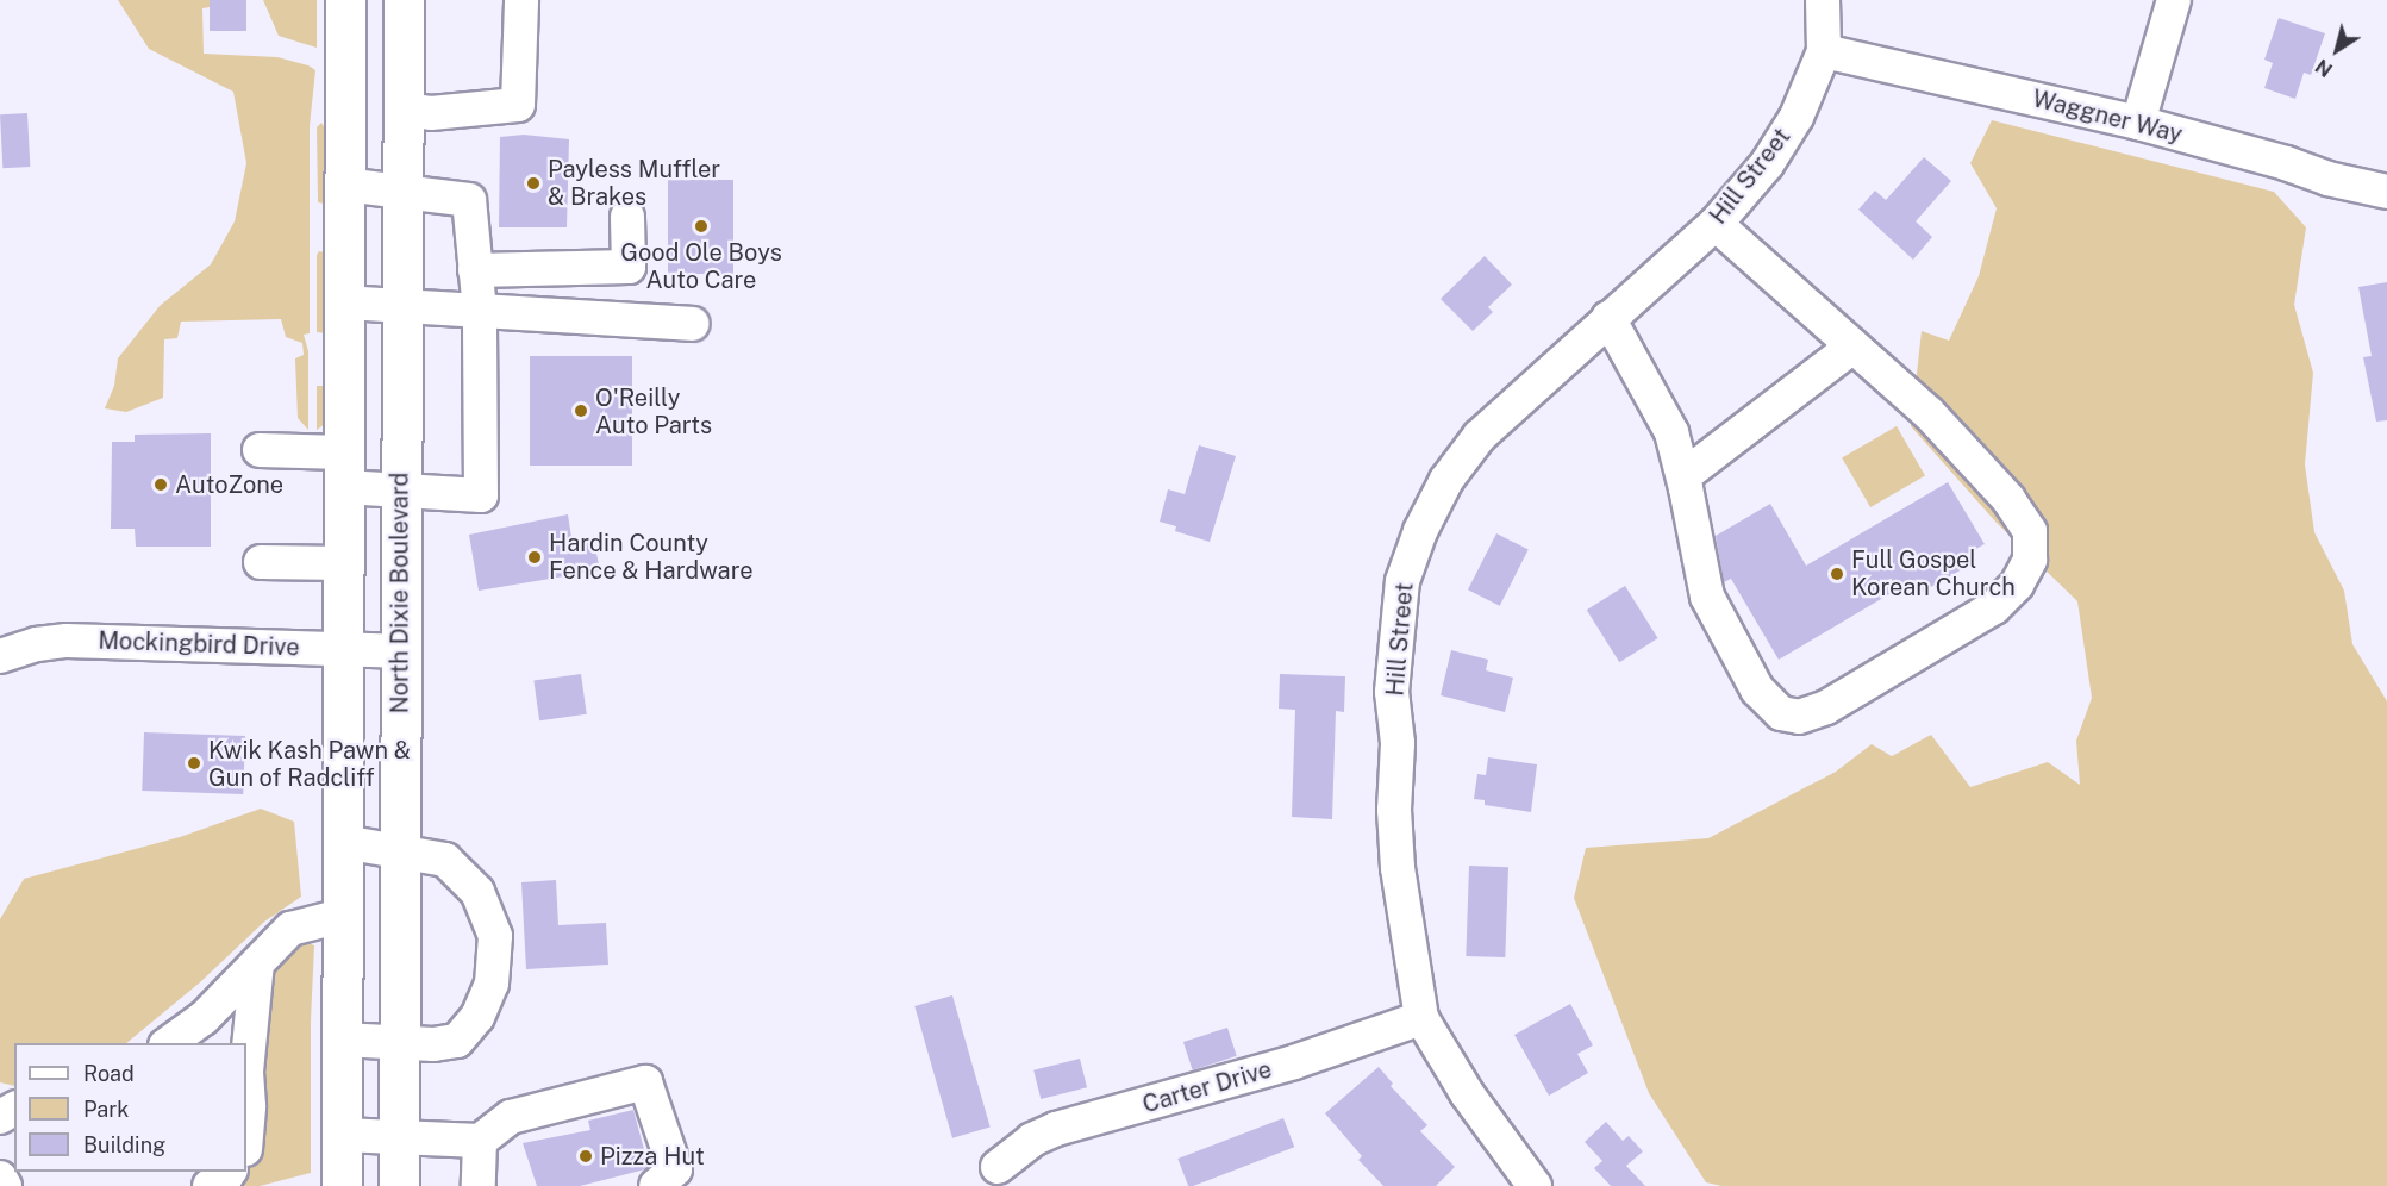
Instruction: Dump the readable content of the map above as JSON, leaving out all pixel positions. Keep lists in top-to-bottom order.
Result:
{
  "streets": {
    "highway": ["North Dixie Boulevard"],
    "street": [
      "Waggner Way",
      "Hill Street",
      "Mockingbird Drive",
      "Carter Drive"
    ]
  },
  "crossings": [
    ["Waggner Way", "Hill Street"],
    ["Hill Street", "Carter Drive"],
    ["North Dixie Boulevard", "Mockingbird Drive"]
  ],
  "places": [
    "Payless Muffler & Brakes",
    "Good Ole Boys Auto Care",
    "O'Reilly Auto Parts",
    "AutoZone",
    "Hardin County Fence & Hardware",
    "Full Gospel Korean Church",
    "Kwik Kash Pawn & Gun of Radcliff",
    "Pizza Hut"
  ],
  "legend": ["Road", "Park", "Building"],
  "north": "bottom left"
}
